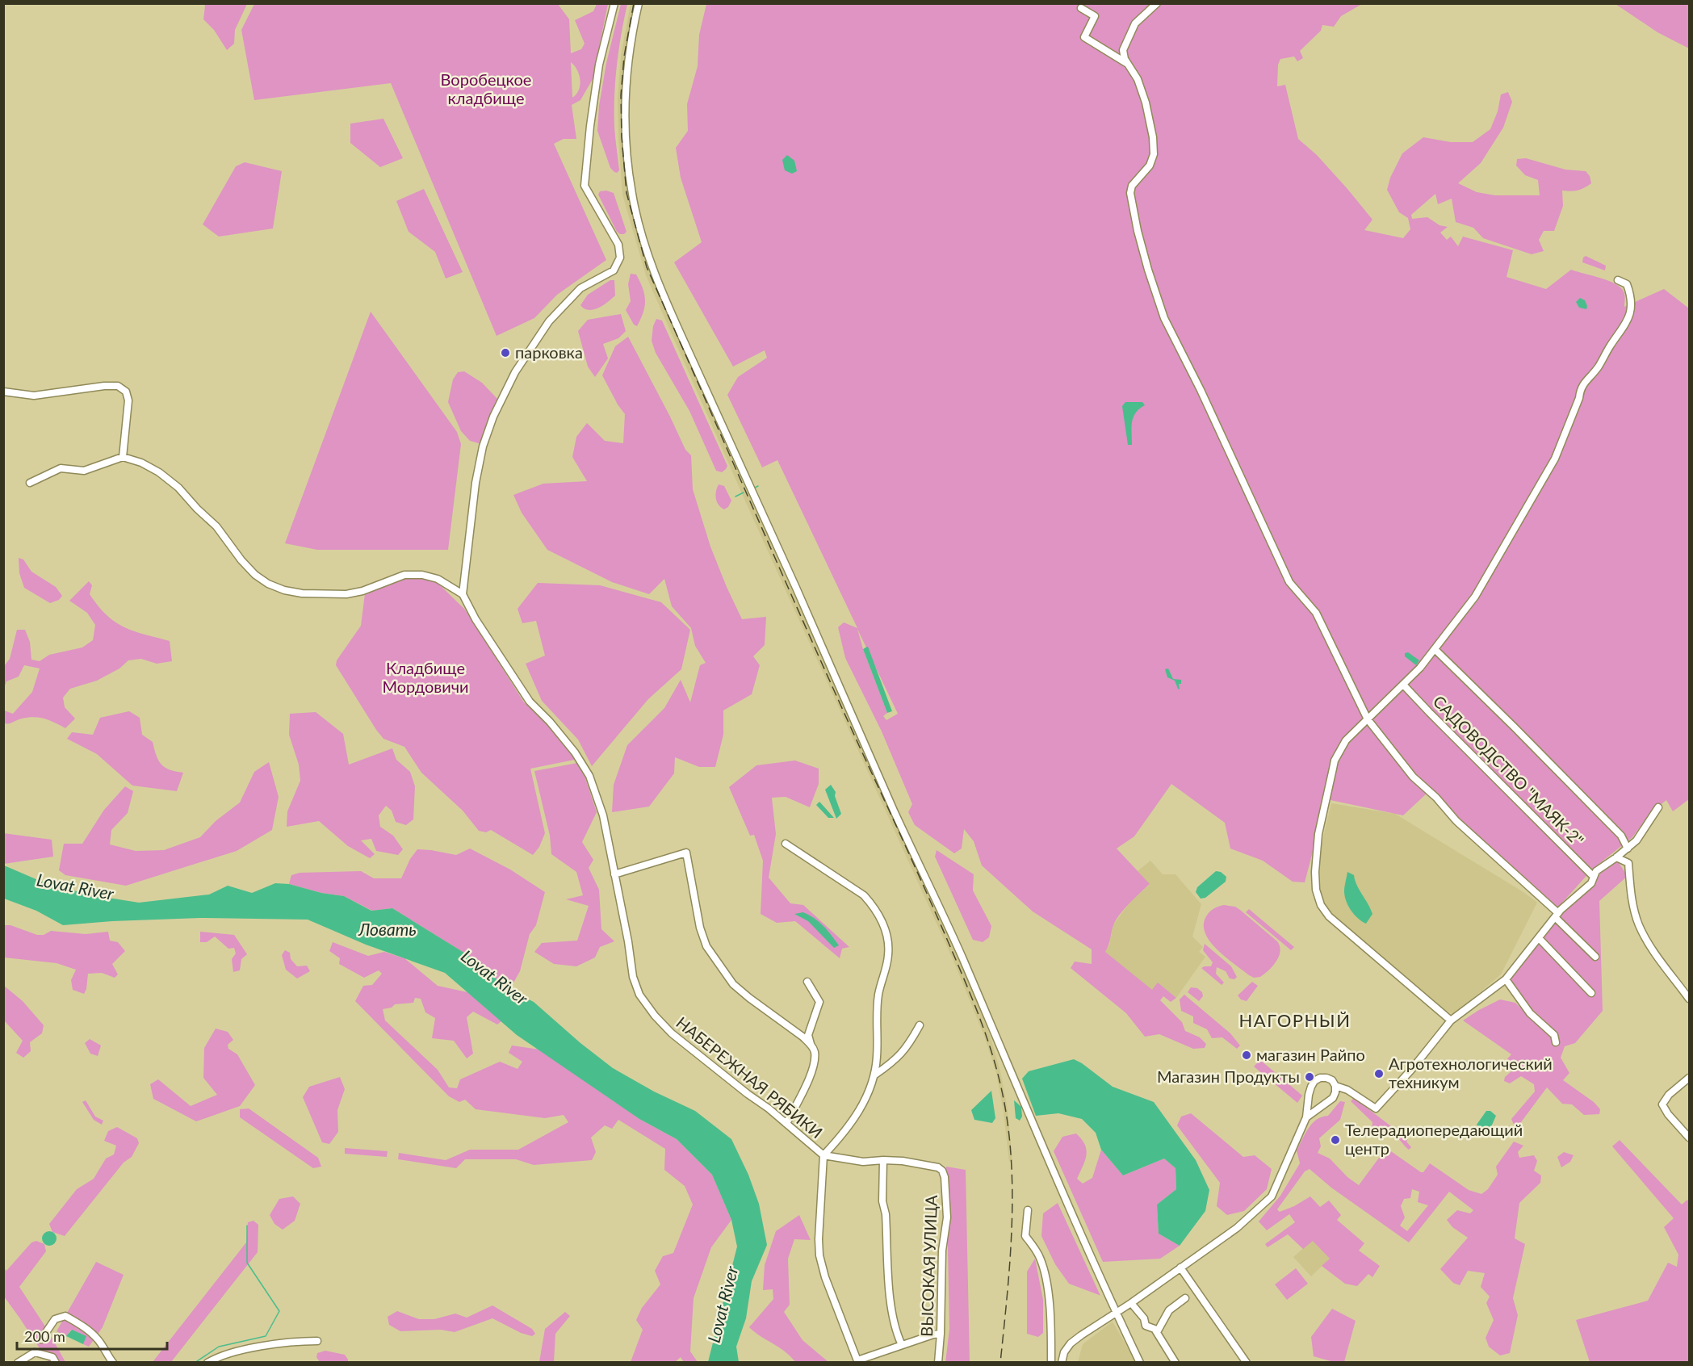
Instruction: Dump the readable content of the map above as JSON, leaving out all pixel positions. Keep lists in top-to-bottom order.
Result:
{
  "streets": {
    "street": ["САДОВОДСТВО \"МАЯК-2\"", "НАБЕРЕЖНАЯ РЯБИКИ", "ВЫСОКАЯ УЛИЦА"]
  },
  "districts": ["НАГОРНЫЙ"],
  "water": ["Lovat River", "Ловать"],
  "parks": ["Воробецкое кладбище", "Кладбище Мордовичи"],
  "places": [
    "парковка",
    "магазин Райпо",
    "Агротехнологический техникум",
    "Магазин Продукты",
    "Телерадиопередающий центр"
  ],
  "scale_bar": "200 m"
}
